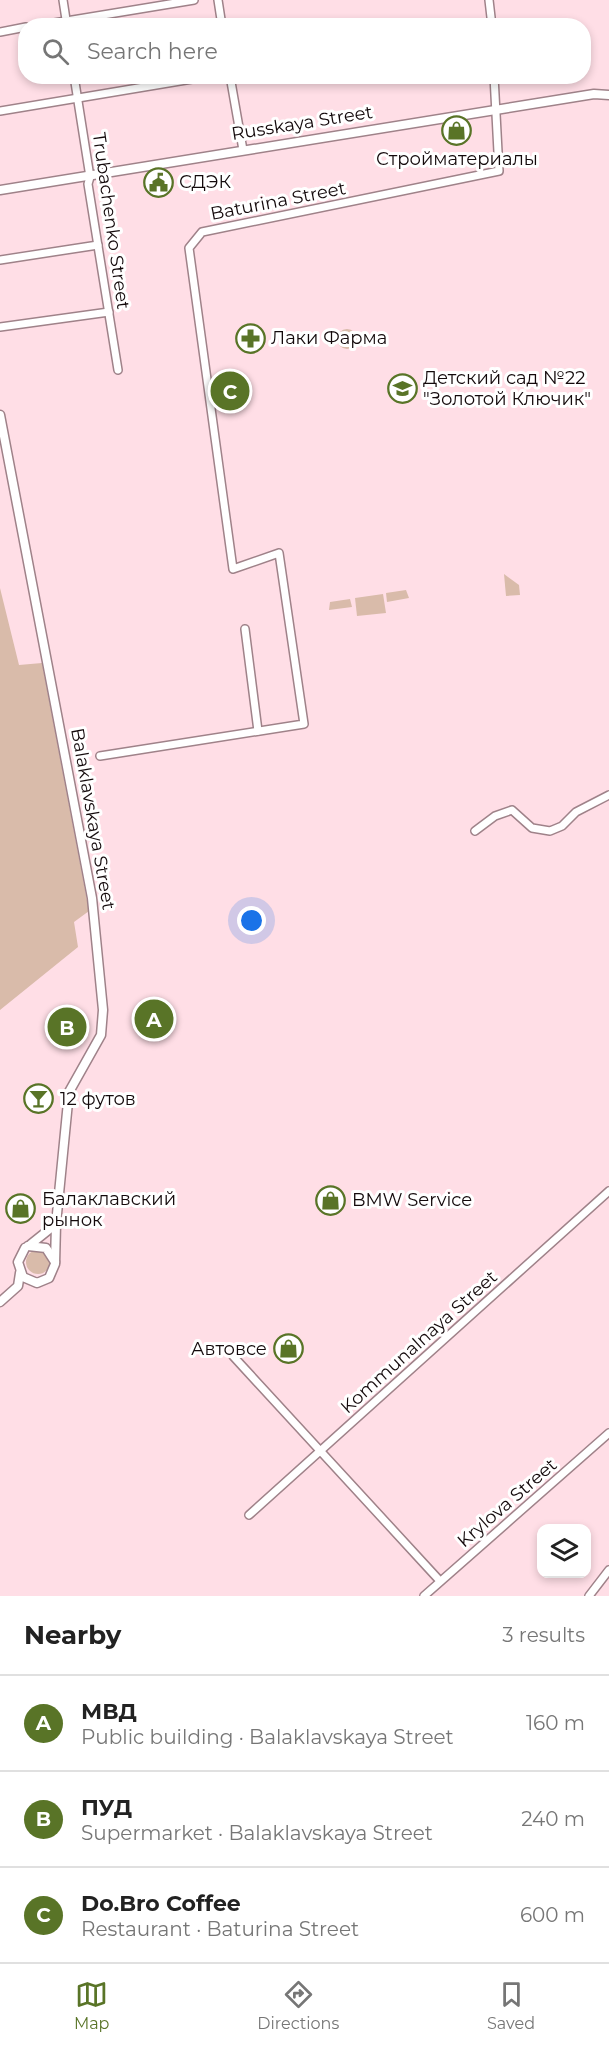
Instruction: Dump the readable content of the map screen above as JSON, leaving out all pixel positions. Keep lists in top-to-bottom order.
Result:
{
  "streets": {
    "main road": ["Russkaya Street", "Balaklavskaya Street"],
    "street": [
      "Baturina Street",
      "Trubachenko Street",
      "Kommunalnaya Street",
      "Krylova Street"
    ]
  },
  "crossings": [
    ["Russkaya Street", "Baturina Street"],
    ["Russkaya Street", "Trubachenko Street"]
  ],
  "places": {
    "shop": [
      "Стройматериалы",
      "BMW Service",
      "Балаклавский рынок",
      "Автовсе"
    ],
    "public building": ["СДЭК"],
    "pharmacy": ["Лаки Фарма"],
    "school or university": ["Детский сад №22 \"Золотой Ключик\""],
    "bar": ["12 футов"]
  },
  "page": {
    "search": "Search here",
    "pins": ["C", "A", "B"],
    "heading": ["Nearby", "3 results"],
    "list": [
      {
        "mark": "A",
        "name": "МВД",
        "note": "Public building · Balaklavskaya Street",
        "value": "160 m"
      },
      {
        "mark": "B",
        "name": "ПУД",
        "note": "Supermarket · Balaklavskaya Street",
        "value": "240 m"
      },
      {
        "mark": "C",
        "name": "Do.Bro Coffee",
        "note": "Restaurant · Baturina Street",
        "value": "600 m"
      }
    ],
    "nav": ["Map", "Directions", "Saved"]
  }
}
